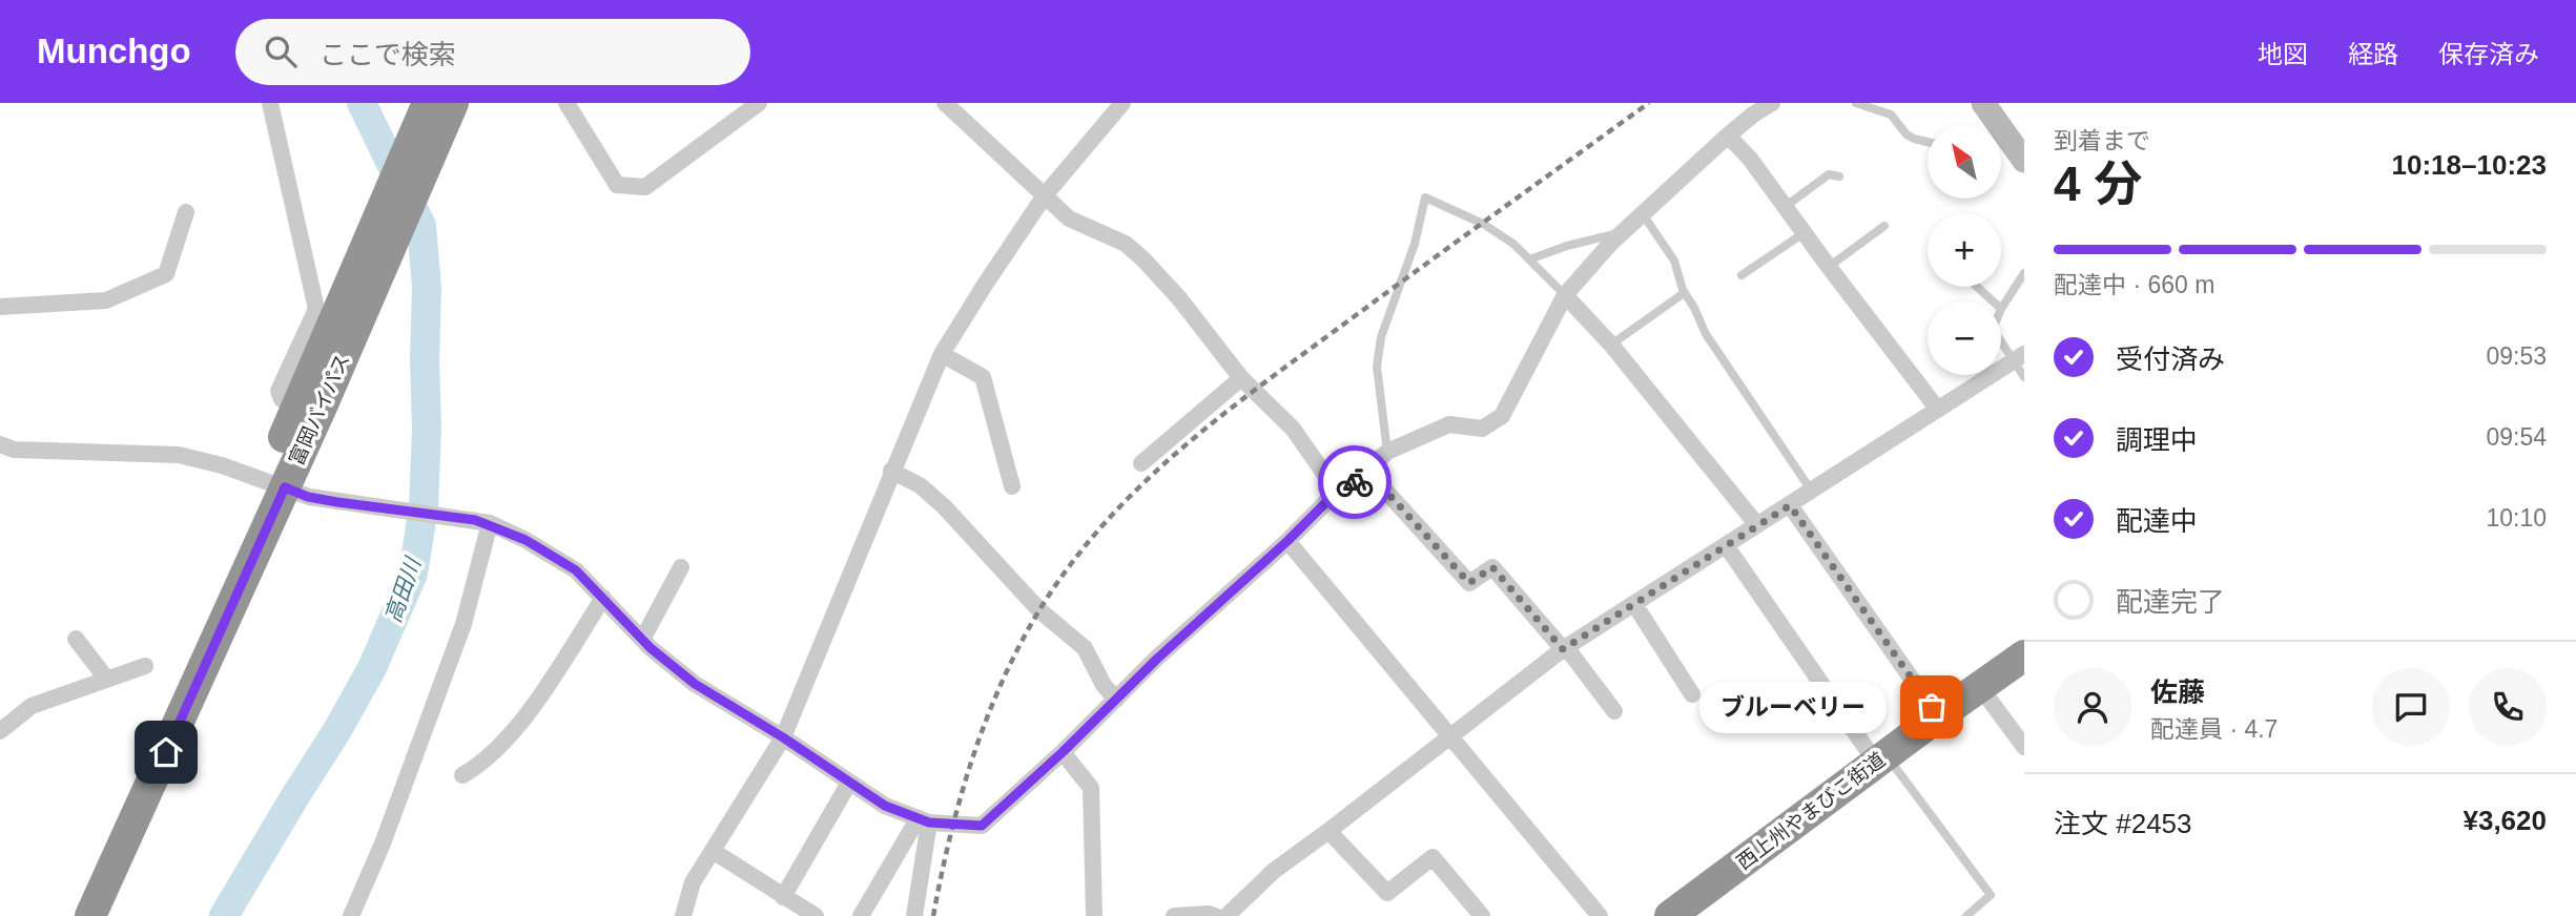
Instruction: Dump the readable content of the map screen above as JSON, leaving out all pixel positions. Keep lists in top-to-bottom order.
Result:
{
  "streets": {
    "highway": ["富岡バイパス", "西上州やまびこ街道"]
  },
  "water": ["高田川"],
  "places": ["ブルーベリー"],
  "north": "top left",
  "page": {
    "header": "Munchgo",
    "search": "ここで検索",
    "nav": ["地図", "経路", "保存済み"],
    "heading": ["4 分", "到着まで", "10:18–10:23"],
    "panel": [
      "佐藤",
      "配達員 · 4.7",
      "注文 #2453",
      "¥3,620"
    ],
    "map_buttons": ["+", "−"],
    "bar": "配達中 · 660 m",
    "list": [
      ["受付済み", "09:53"],
      ["調理中", "09:54"],
      ["配達中", "10:10"],
      "配達完了"
    ],
    "bubble": "ブルーベリー"
  }
}
